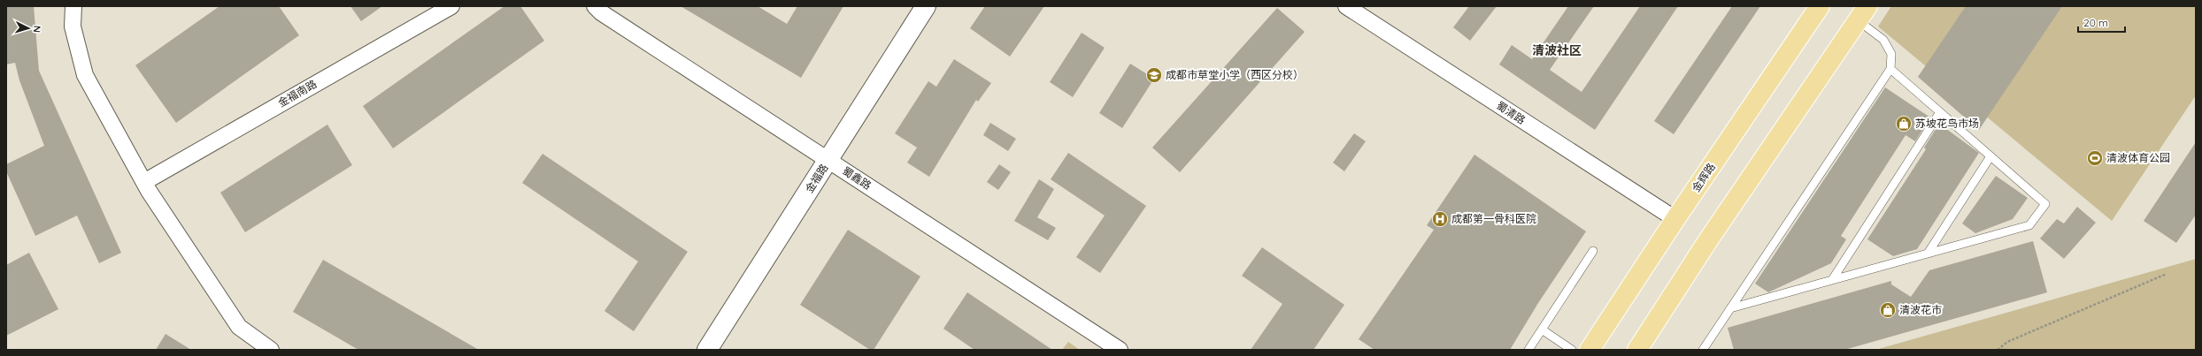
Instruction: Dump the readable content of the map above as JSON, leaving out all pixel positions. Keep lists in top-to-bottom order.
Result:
{
  "streets": {
    "main road": ["金辉路"],
    "street": [
      "金福南路",
      "蜀清路",
      "金福路",
      "蜀鑫路"
    ]
  },
  "crossings": [
    ["蜀清路", "金辉路"],
    ["金福路", "蜀鑫路"]
  ],
  "districts": ["清波社区"],
  "places": {
    "school or university": ["成都市草堂小学（西区分校）"],
    "shop": ["苏坡花鸟市场", "清波花市"],
    "sports": ["清波体育公园"],
    "hospital": ["成都第一骨科医院"]
  },
  "scale_bar": "20 m",
  "north": "right"
}
